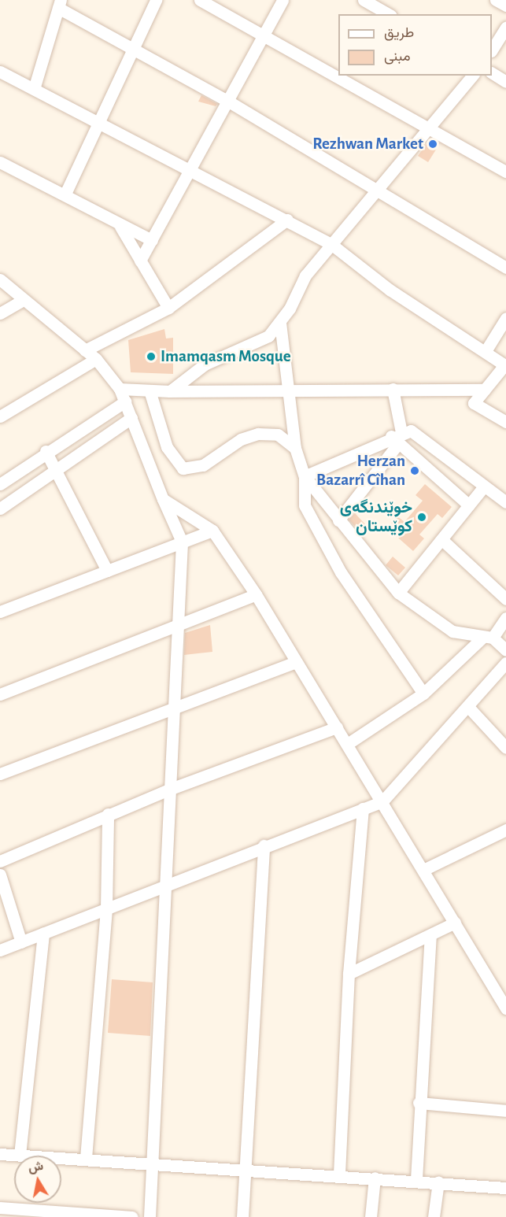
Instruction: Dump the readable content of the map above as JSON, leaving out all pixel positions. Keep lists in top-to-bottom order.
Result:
{
  "places": [
    "Rezhwan Market",
    "Imamqasm Mosque",
    "Herzan Bazarrî Cîhan",
    "خوێندنگەی کوێستان"
  ],
  "legend": ["طريق", "مبنى"],
  "north": "top"
}
